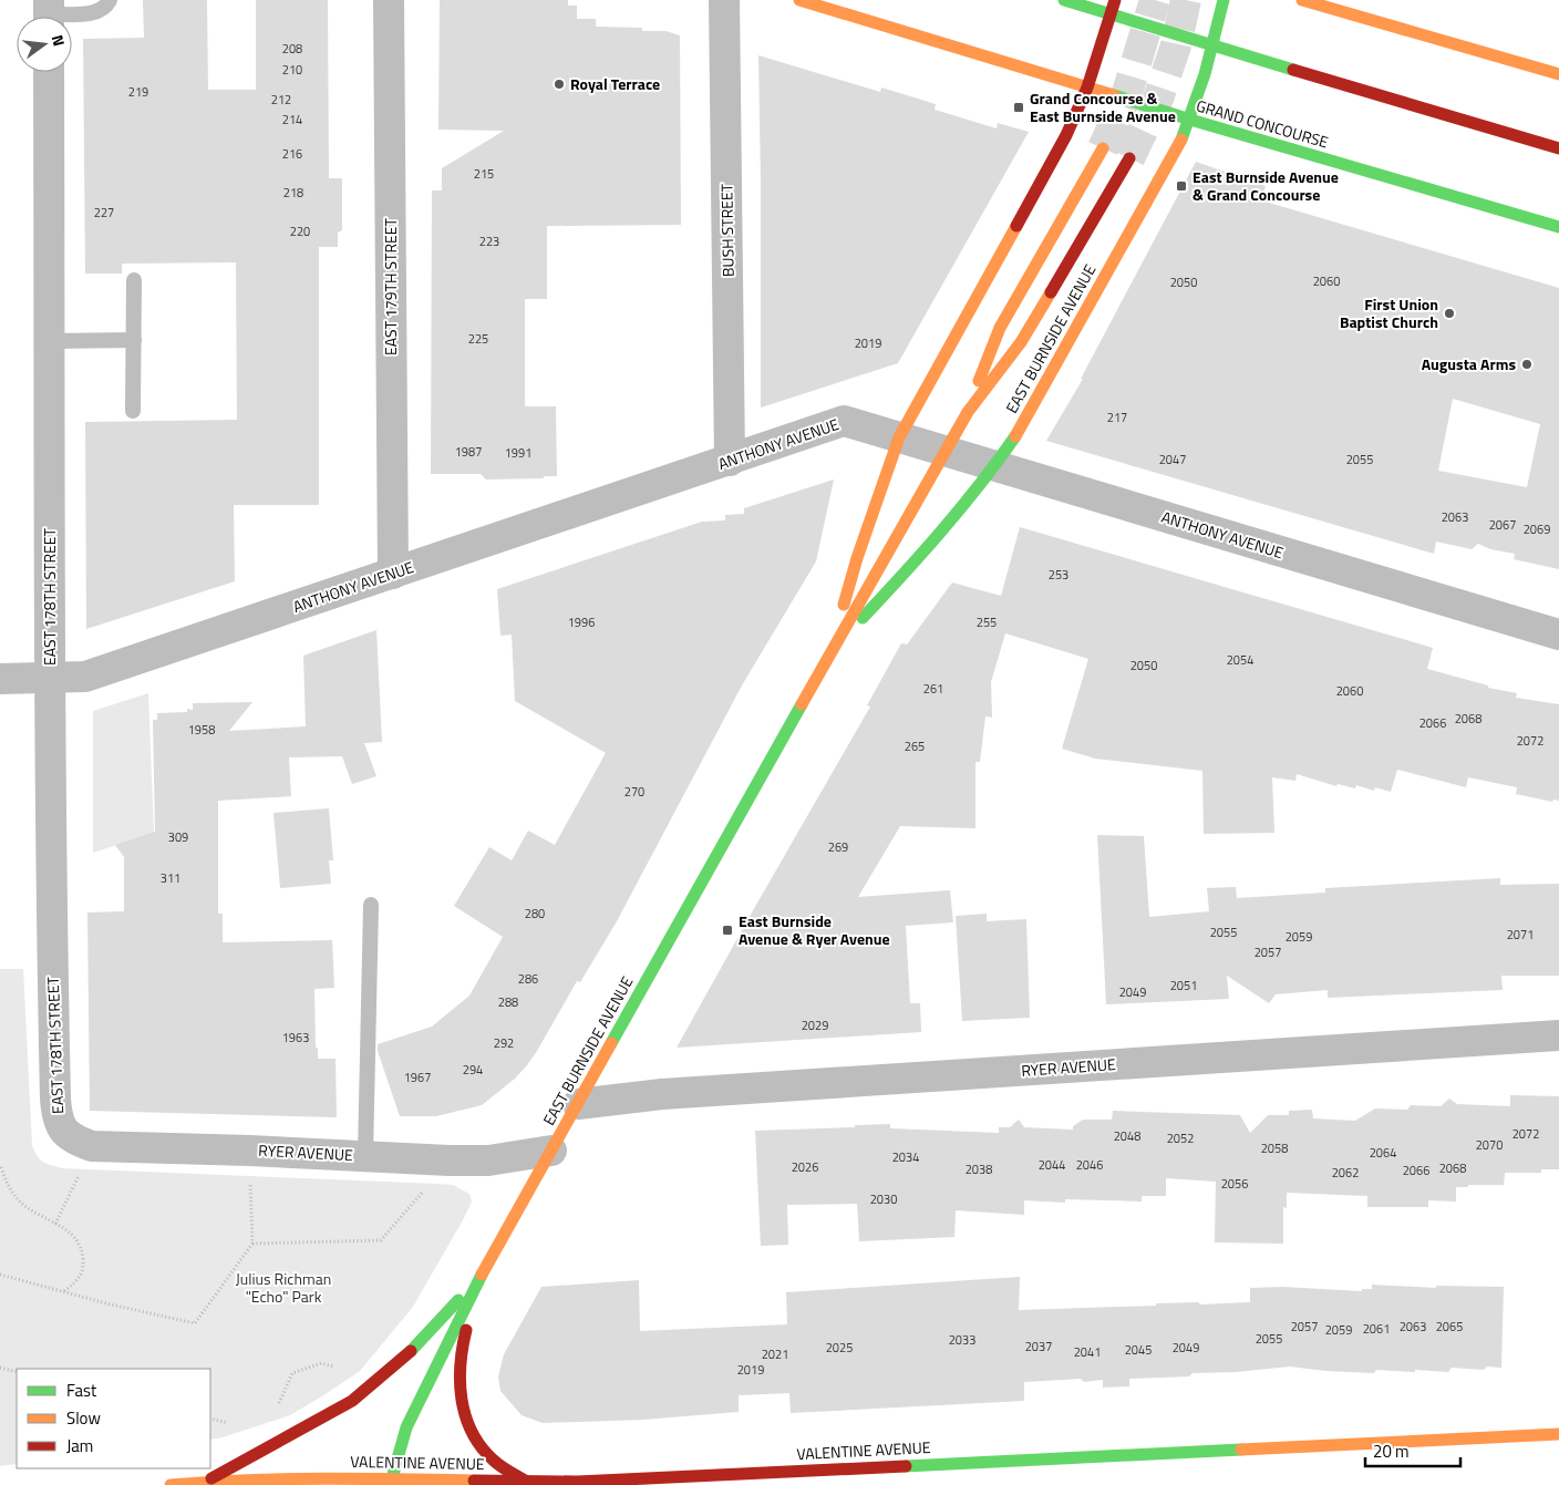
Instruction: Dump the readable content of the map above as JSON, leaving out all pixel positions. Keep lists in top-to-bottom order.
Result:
{
  "streets": {
    "main road": ["GRAND CONCOURSE", "EAST BURNSIDE AVENUE", "VALENTINE AVENUE"],
    "street": [
      "BUSH STREET",
      "EAST 179TH STREET",
      "ANTHONY AVENUE",
      "EAST 178TH STREET",
      "RYER AVENUE"
    ]
  },
  "crossings": [
    ["GRAND CONCOURSE", "EAST BURNSIDE AVENUE"],
    ["BUSH STREET", "ANTHONY AVENUE"],
    ["EAST 179TH STREET", "ANTHONY AVENUE"],
    ["EAST BURNSIDE AVENUE", "ANTHONY AVENUE"],
    ["EAST BURNSIDE AVENUE", "RYER AVENUE"],
    ["EAST BURNSIDE AVENUE", "VALENTINE AVENUE"],
    ["ANTHONY AVENUE", "EAST 178TH STREET"],
    ["EAST 178TH STREET", "RYER AVENUE"]
  ],
  "parks": ["Julius Richman \"Echo\" Park"],
  "places": {
    "other": ["Royal Terrace", "First Union Baptist Church", "Augusta Arms"],
    "transit": ["Grand Concourse & East Burnside Avenue", "East Burnside Avenue & Grand Concourse", "East Burnside Avenue & Ryer Avenue"]
  },
  "house_numbers": [
    "208",
    "210",
    "219",
    "212",
    "214",
    "216",
    "215",
    "218",
    "227",
    "220",
    "223",
    "2060",
    "2050",
    "225",
    "2019",
    "217",
    "1987",
    "1991",
    "2047",
    "2055",
    "2063",
    "2067",
    "2069",
    "253",
    "1996",
    "255",
    "2054",
    "2050",
    "261",
    "2060",
    "2068",
    "2066",
    "1958",
    "2072",
    "265",
    "270",
    "309",
    "269",
    "311",
    "280",
    "2055",
    "2071",
    "2059",
    "2057",
    "286",
    "2051",
    "2049",
    "288",
    "2029",
    "1963",
    "292",
    "294",
    "1967",
    "2072",
    "2048",
    "2052",
    "2070",
    "2058",
    "2064",
    "2034",
    "2044",
    "2046",
    "2026",
    "2068",
    "2038",
    "2066",
    "2062",
    "2056",
    "2030",
    "2057",
    "2063",
    "2065",
    "2061",
    "2059",
    "2055",
    "2033",
    "2037",
    "2025",
    "2049",
    "2045",
    "2041",
    "2021",
    "2019"
  ],
  "legend": ["Fast", "Slow", "Jam"],
  "scale_bar": "20 m",
  "north": "right"
}
